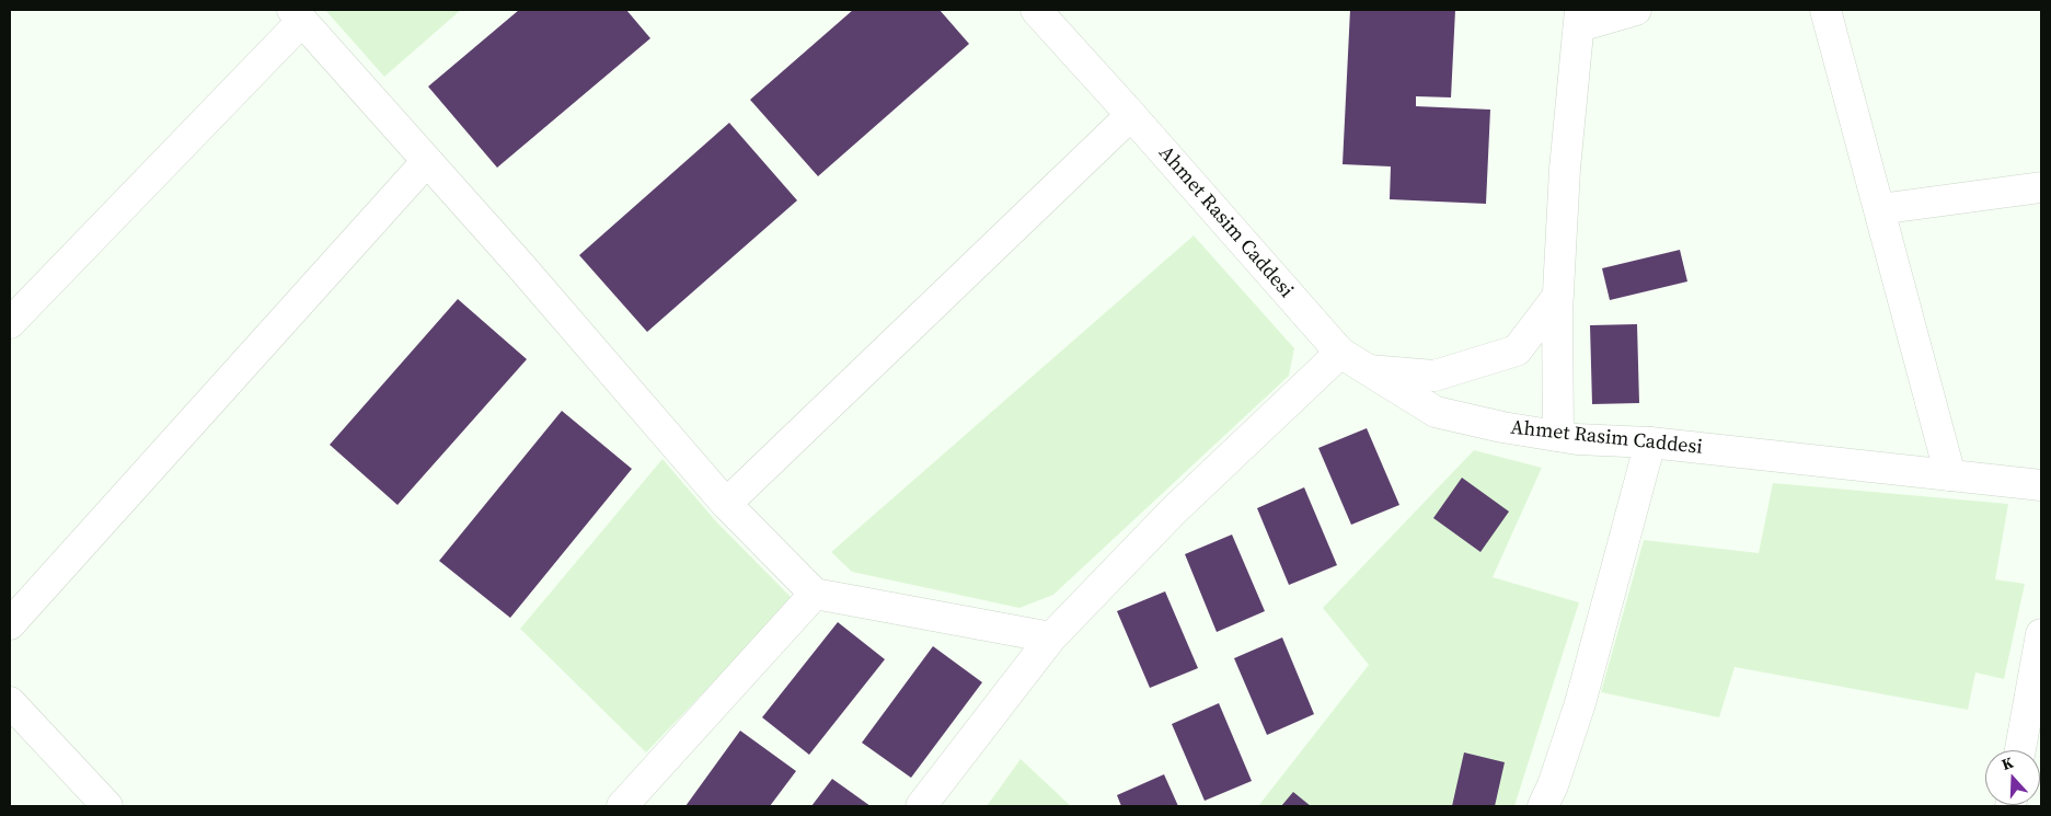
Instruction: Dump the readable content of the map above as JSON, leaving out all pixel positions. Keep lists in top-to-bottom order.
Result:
{
  "streets": {
    "street": ["Ahmet Rasim Caddesi"]
  },
  "north": "top"
}
